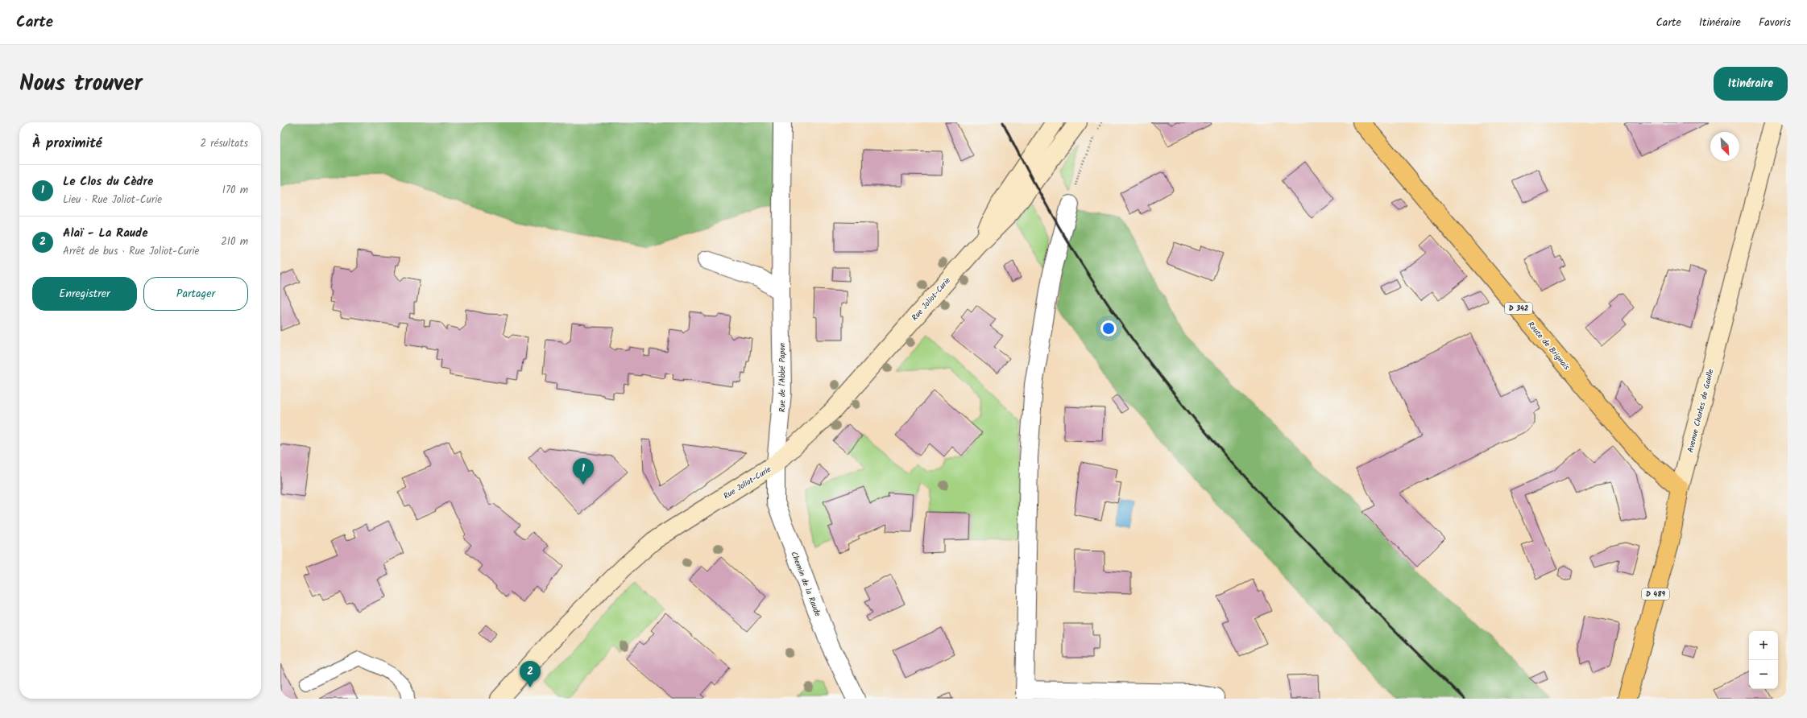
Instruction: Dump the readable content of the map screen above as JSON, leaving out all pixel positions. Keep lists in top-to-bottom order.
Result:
{
  "streets": {
    "main road": [
      "Rue Joliot-Curie",
      "D 342",
      "Route de Brignais",
      "Avenue Charles de Gaulle",
      "D 489"
    ],
    "street": ["Rue de l'Abbé Papon", "Chemin de la Raude"]
  },
  "crossings": [
    ["Rue Joliot-Curie", "Rue de l'Abbé Papon"],
    ["Rue Joliot-Curie", "Chemin de la Raude"],
    ["Route de Brignais", "Avenue Charles de Gaulle"],
    ["Rue de l'Abbé Papon", "Chemin de la Raude"]
  ],
  "north": "bottom right",
  "page": {
    "header": "Carte",
    "nav": ["Carte", "Itinéraire", "Favoris"],
    "title": "Nous trouver",
    "buttons": [
      "Itinéraire",
      ["Enregistrer", "Partager"]
    ],
    "heading": ["À proximité", "2 résultats"],
    "list": [
      {
        "mark": "1",
        "name": "Le Clos du Cèdre",
        "note": "Lieu · Rue Joliot-Curie",
        "value": "170 m"
      },
      {
        "mark": "2",
        "name": "Alaï - La Raude",
        "note": "Arrêt de bus · Rue Joliot-Curie",
        "value": "210 m"
      }
    ],
    "pins": ["1", "2"],
    "map_buttons": ["+", "−"]
  }
}
